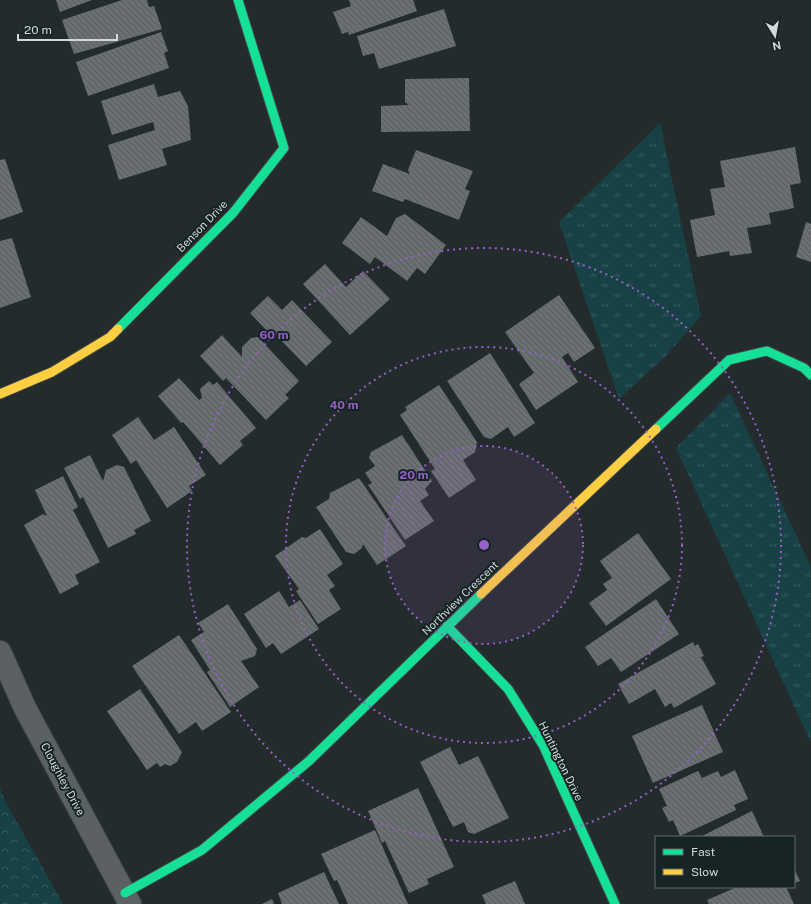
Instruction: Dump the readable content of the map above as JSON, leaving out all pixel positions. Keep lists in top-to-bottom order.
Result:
{
  "streets": {
    "street": [
      "Benson Drive",
      "Northview Crescent",
      "Huntington Drive",
      "Cloughley Drive"
    ]
  },
  "crossings": [
    ["Northview Crescent", "Huntington Drive"],
    ["Northview Crescent", "Cloughley Drive"]
  ],
  "legend": ["Fast", "Slow"],
  "scale_bar": "20 m",
  "north": "bottom",
  "rings": ["60 m", "40 m", "20 m"]
}
